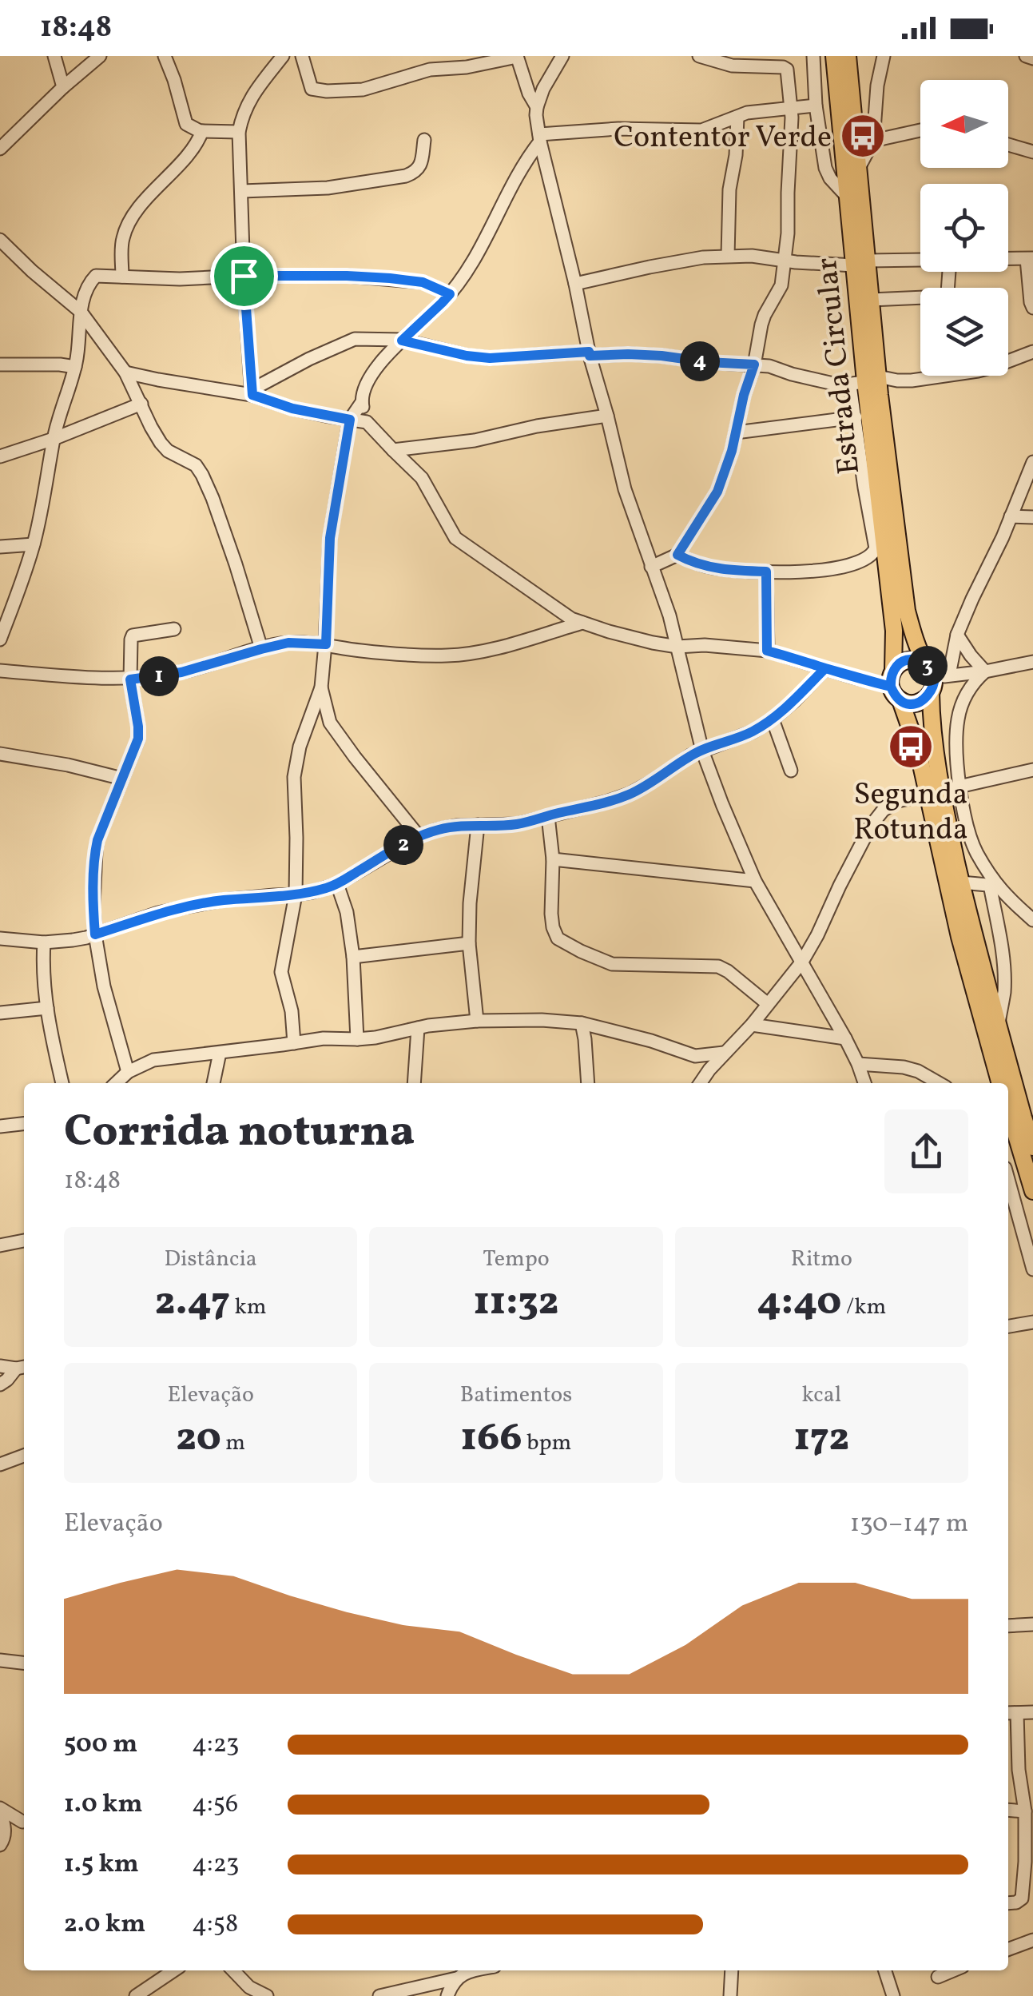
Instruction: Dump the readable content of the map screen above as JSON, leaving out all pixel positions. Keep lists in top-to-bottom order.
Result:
{
  "streets": {
    "main road": ["Estrada Circular"]
  },
  "places": {
    "bus stop": ["Contentor Verde", "Segunda Rotunda"]
  },
  "north": "left",
  "page": {
    "status": "18:48",
    "pins": [
      "4",
      "3",
      "1",
      "2"
    ],
    "heading": ["Corrida noturna", "18:48"],
    "stats": [
      ["Distância", "2.47 km"],
      ["Tempo", "11:32"],
      ["Ritmo", "4:40 /km"],
      ["Elevação", "20 m"],
      ["Batimentos", "166 bpm"],
      ["kcal", "172"]
    ],
    "chart": ["Elevação", "130–147 m"],
    "list": [
      {
        "name": "500 m",
        "note": "4:23"
      },
      {
        "name": "1.0 km",
        "note": "4:56"
      },
      {
        "name": "1.5 km",
        "note": "4:23"
      },
      {
        "name": "2.0 km",
        "note": "4:58"
      }
    ]
  }
}
